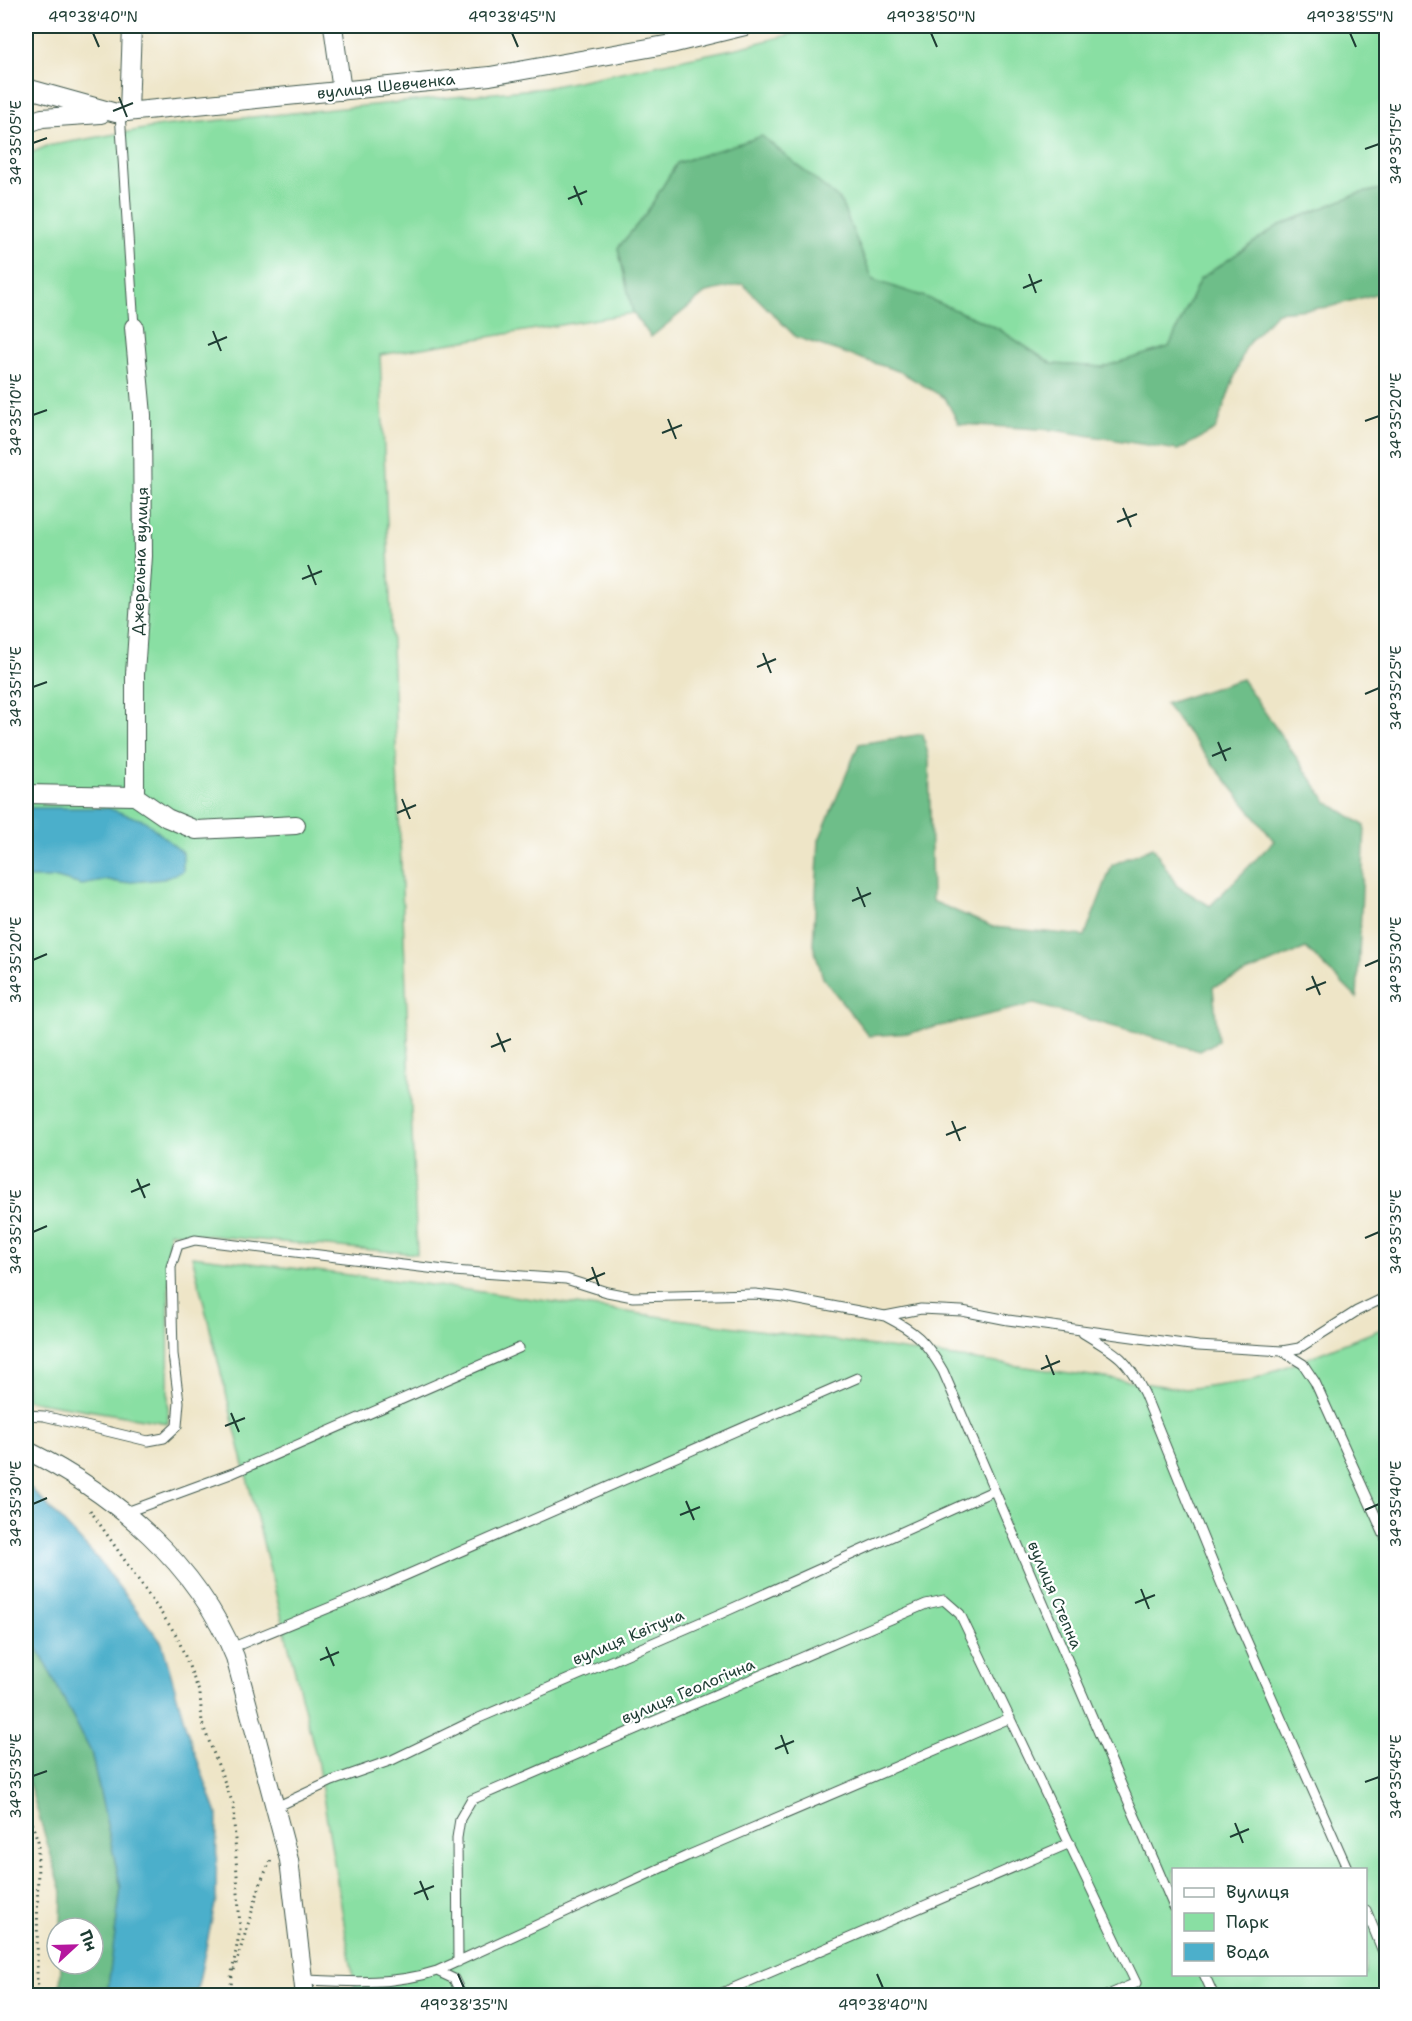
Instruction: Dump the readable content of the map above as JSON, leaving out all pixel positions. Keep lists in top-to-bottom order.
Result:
{
  "streets": {
    "street": ["вулиця Шевченка", "Джерельна вулиця"],
    "lane": ["вулиця Степна", "вулиця Квітуча", "вулиця Геологічна"]
  },
  "crossings": [
    ["вулиця Степна", "вулиця Квітуча"]
  ],
  "legend": ["Вулиця", "Парк", "Вода"],
  "north": "right",
  "coordinates": [
    "49°38'40\"N",
    "49°38'45\"N",
    "49°38'50\"N",
    "49°38'55\"N",
    "34°35'05\"E",
    "34°35'15\"E",
    "34°35'10\"E",
    "34°35'20\"E",
    "34°35'25\"E",
    "34°35'30\"E",
    "34°35'35\"E",
    "34°35'40\"E",
    "34°35'45\"E",
    "49°38'35\"N"
  ]
}
